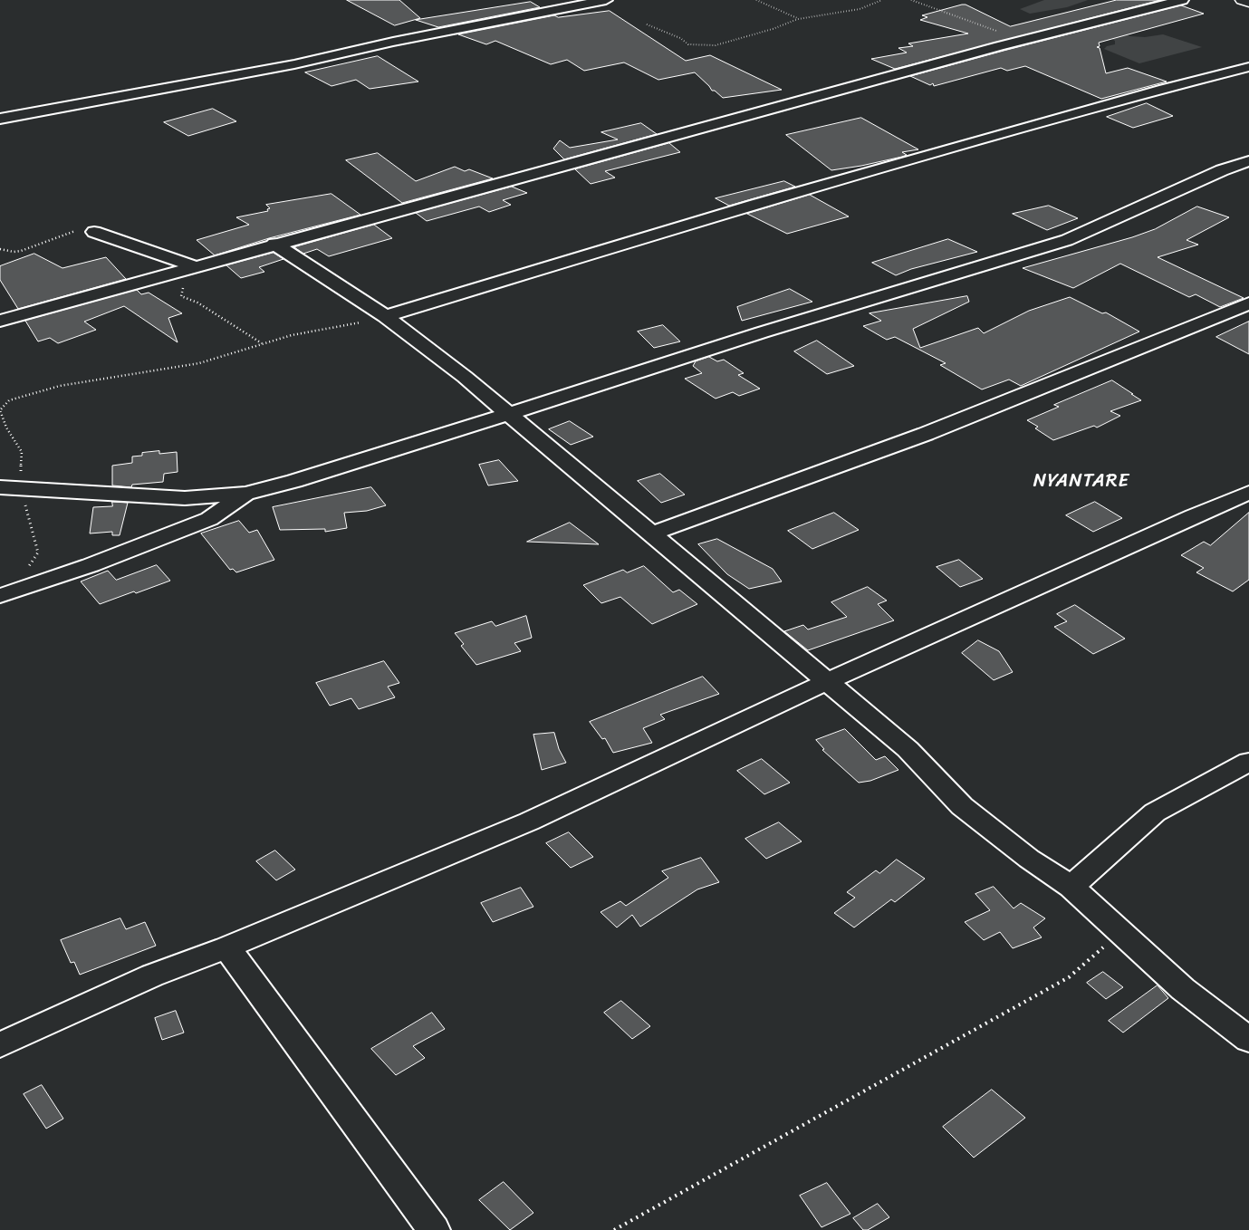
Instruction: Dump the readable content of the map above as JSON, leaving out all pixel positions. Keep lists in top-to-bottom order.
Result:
{
  "districts": ["NYANTARE"]
}
